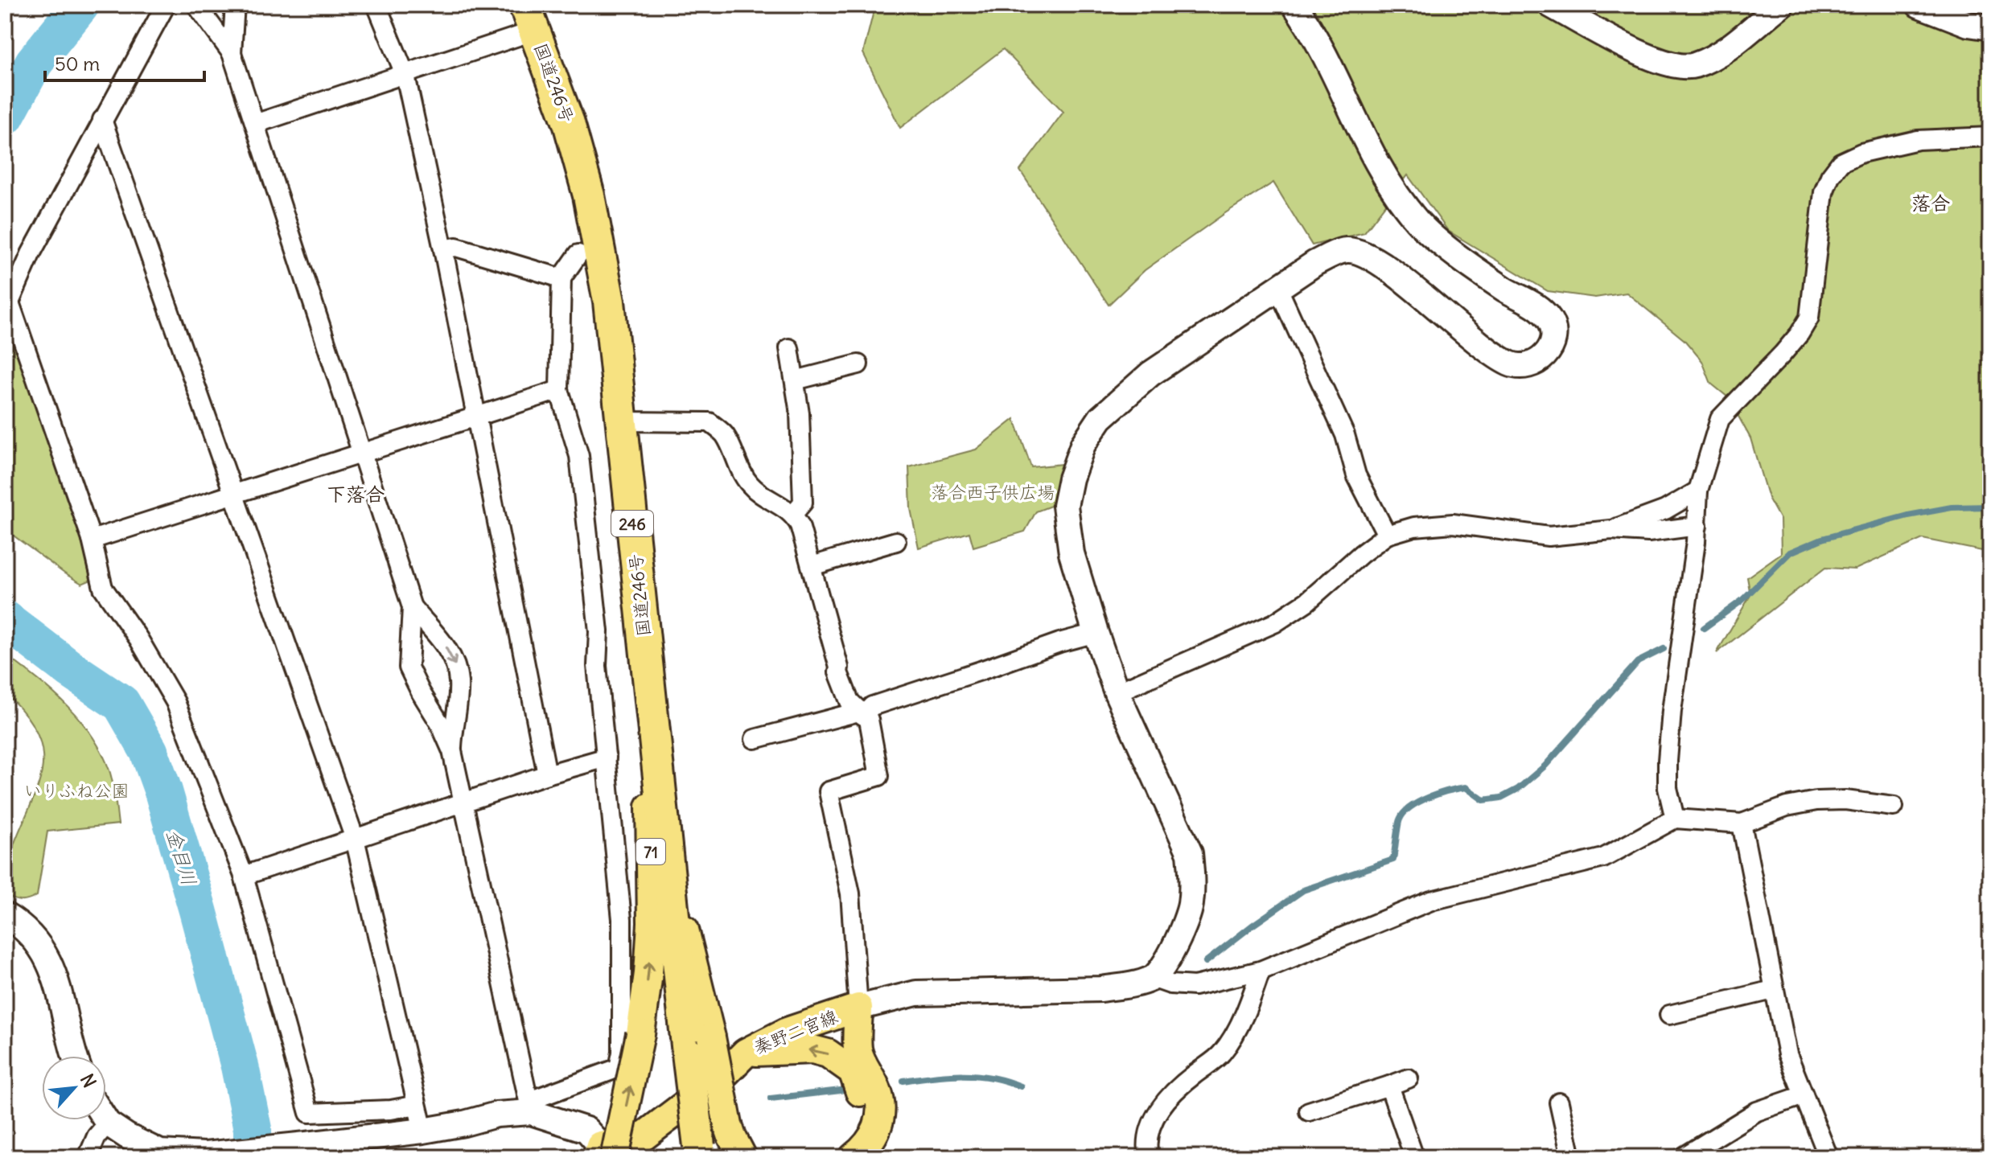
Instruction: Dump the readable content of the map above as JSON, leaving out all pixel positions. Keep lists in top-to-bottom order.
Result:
{
  "streets": {
    "highway": ["国道246号", "246"],
    "main road": ["71", "秦野二宮線"]
  },
  "crossings": [
    ["国道246号", "71"],
    ["71", "秦野二宮線"]
  ],
  "districts": ["落合", "下落合"],
  "water": ["金目川"],
  "parks": ["落合西子供広場", "いりふね公園"],
  "scale_bar": "50 m",
  "north": "top right"
}
